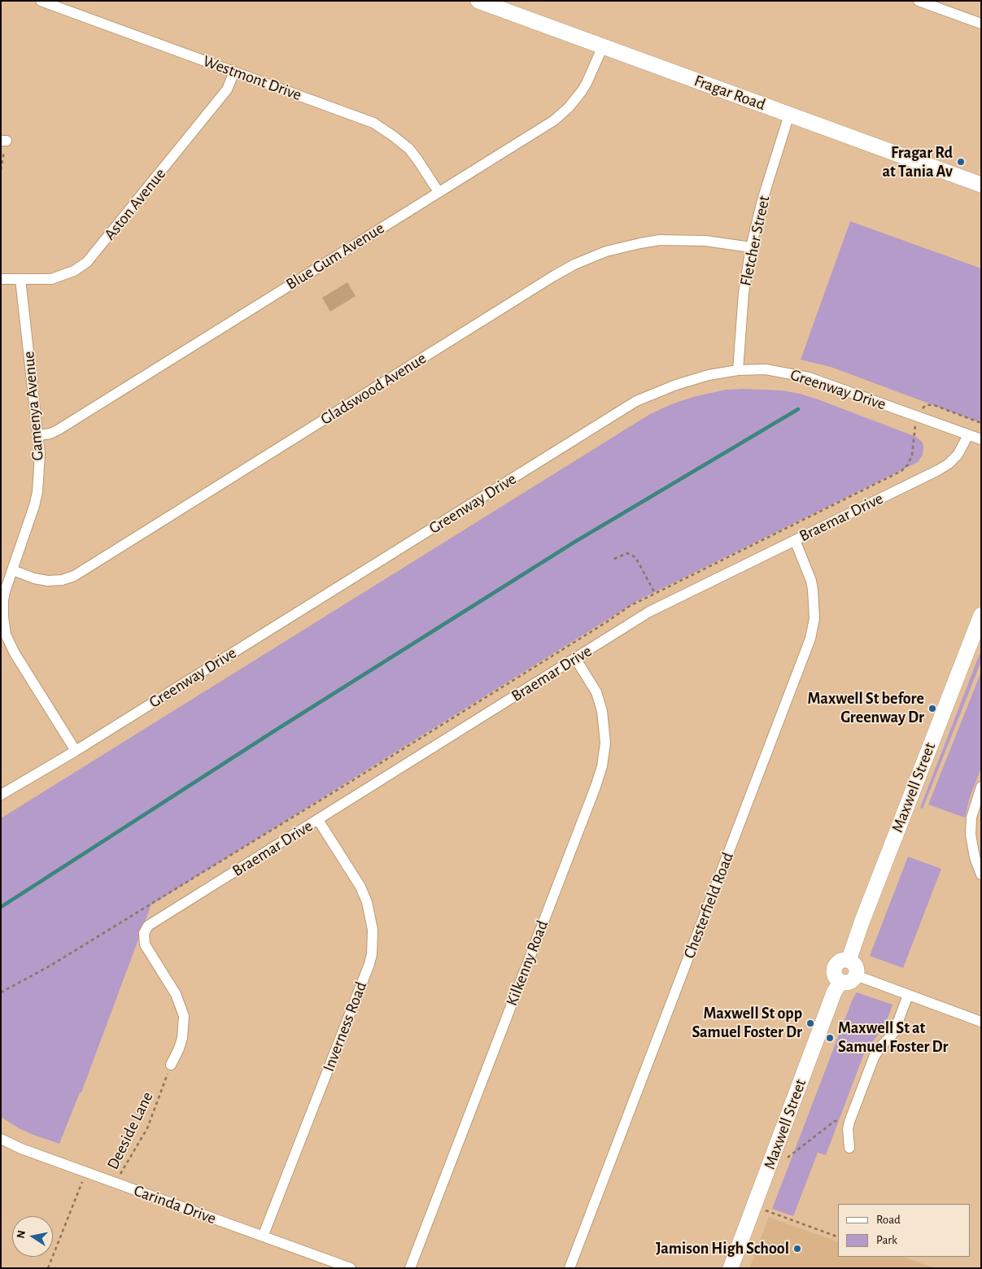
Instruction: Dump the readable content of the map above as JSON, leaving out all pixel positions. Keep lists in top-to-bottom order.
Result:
{
  "streets": {
    "main road": ["Fragar Road", "Maxwell Street"],
    "street": [
      "Westmont Drive",
      "Aston Avenue",
      "Fletcher Street",
      "Blue Gum Avenue",
      "Gladswood Avenue",
      "Greenway Drive",
      "Gamenya Avenue",
      "Braemar Drive",
      "Chesterfield Road",
      "Kilkenny Road",
      "Inverness Road",
      "Carinda Drive"
    ],
    "path": ["Deeside Lane"]
  },
  "crossings": [
    ["Westmont Drive", "Aston Avenue"],
    ["Westmont Drive", "Blue Gum Avenue"],
    ["Fragar Road", "Fletcher Street"],
    ["Fragar Road", "Blue Gum Avenue"],
    ["Aston Avenue", "Gamenya Avenue"],
    ["Fletcher Street", "Gladswood Avenue"],
    ["Fletcher Street", "Greenway Drive"],
    ["Blue Gum Avenue", "Gamenya Avenue"],
    ["Gladswood Avenue", "Gamenya Avenue"],
    ["Greenway Drive", "Gamenya Avenue"],
    ["Greenway Drive", "Braemar Drive"],
    ["Braemar Drive", "Chesterfield Road"],
    ["Braemar Drive", "Kilkenny Road"],
    ["Braemar Drive", "Inverness Road"],
    ["Braemar Drive", "Deeside Lane"],
    ["Inverness Road", "Carinda Drive"],
    ["Deeside Lane", "Carinda Drive"]
  ],
  "places": [
    "Fragar Rd at Tania Av",
    "Maxwell St before Greenway Dr",
    "Maxwell St opp Samuel Foster Dr",
    "Maxwell St at Samuel Foster Dr",
    "Jamison High School"
  ],
  "legend": ["Road", "Park"],
  "north": "left"
}
